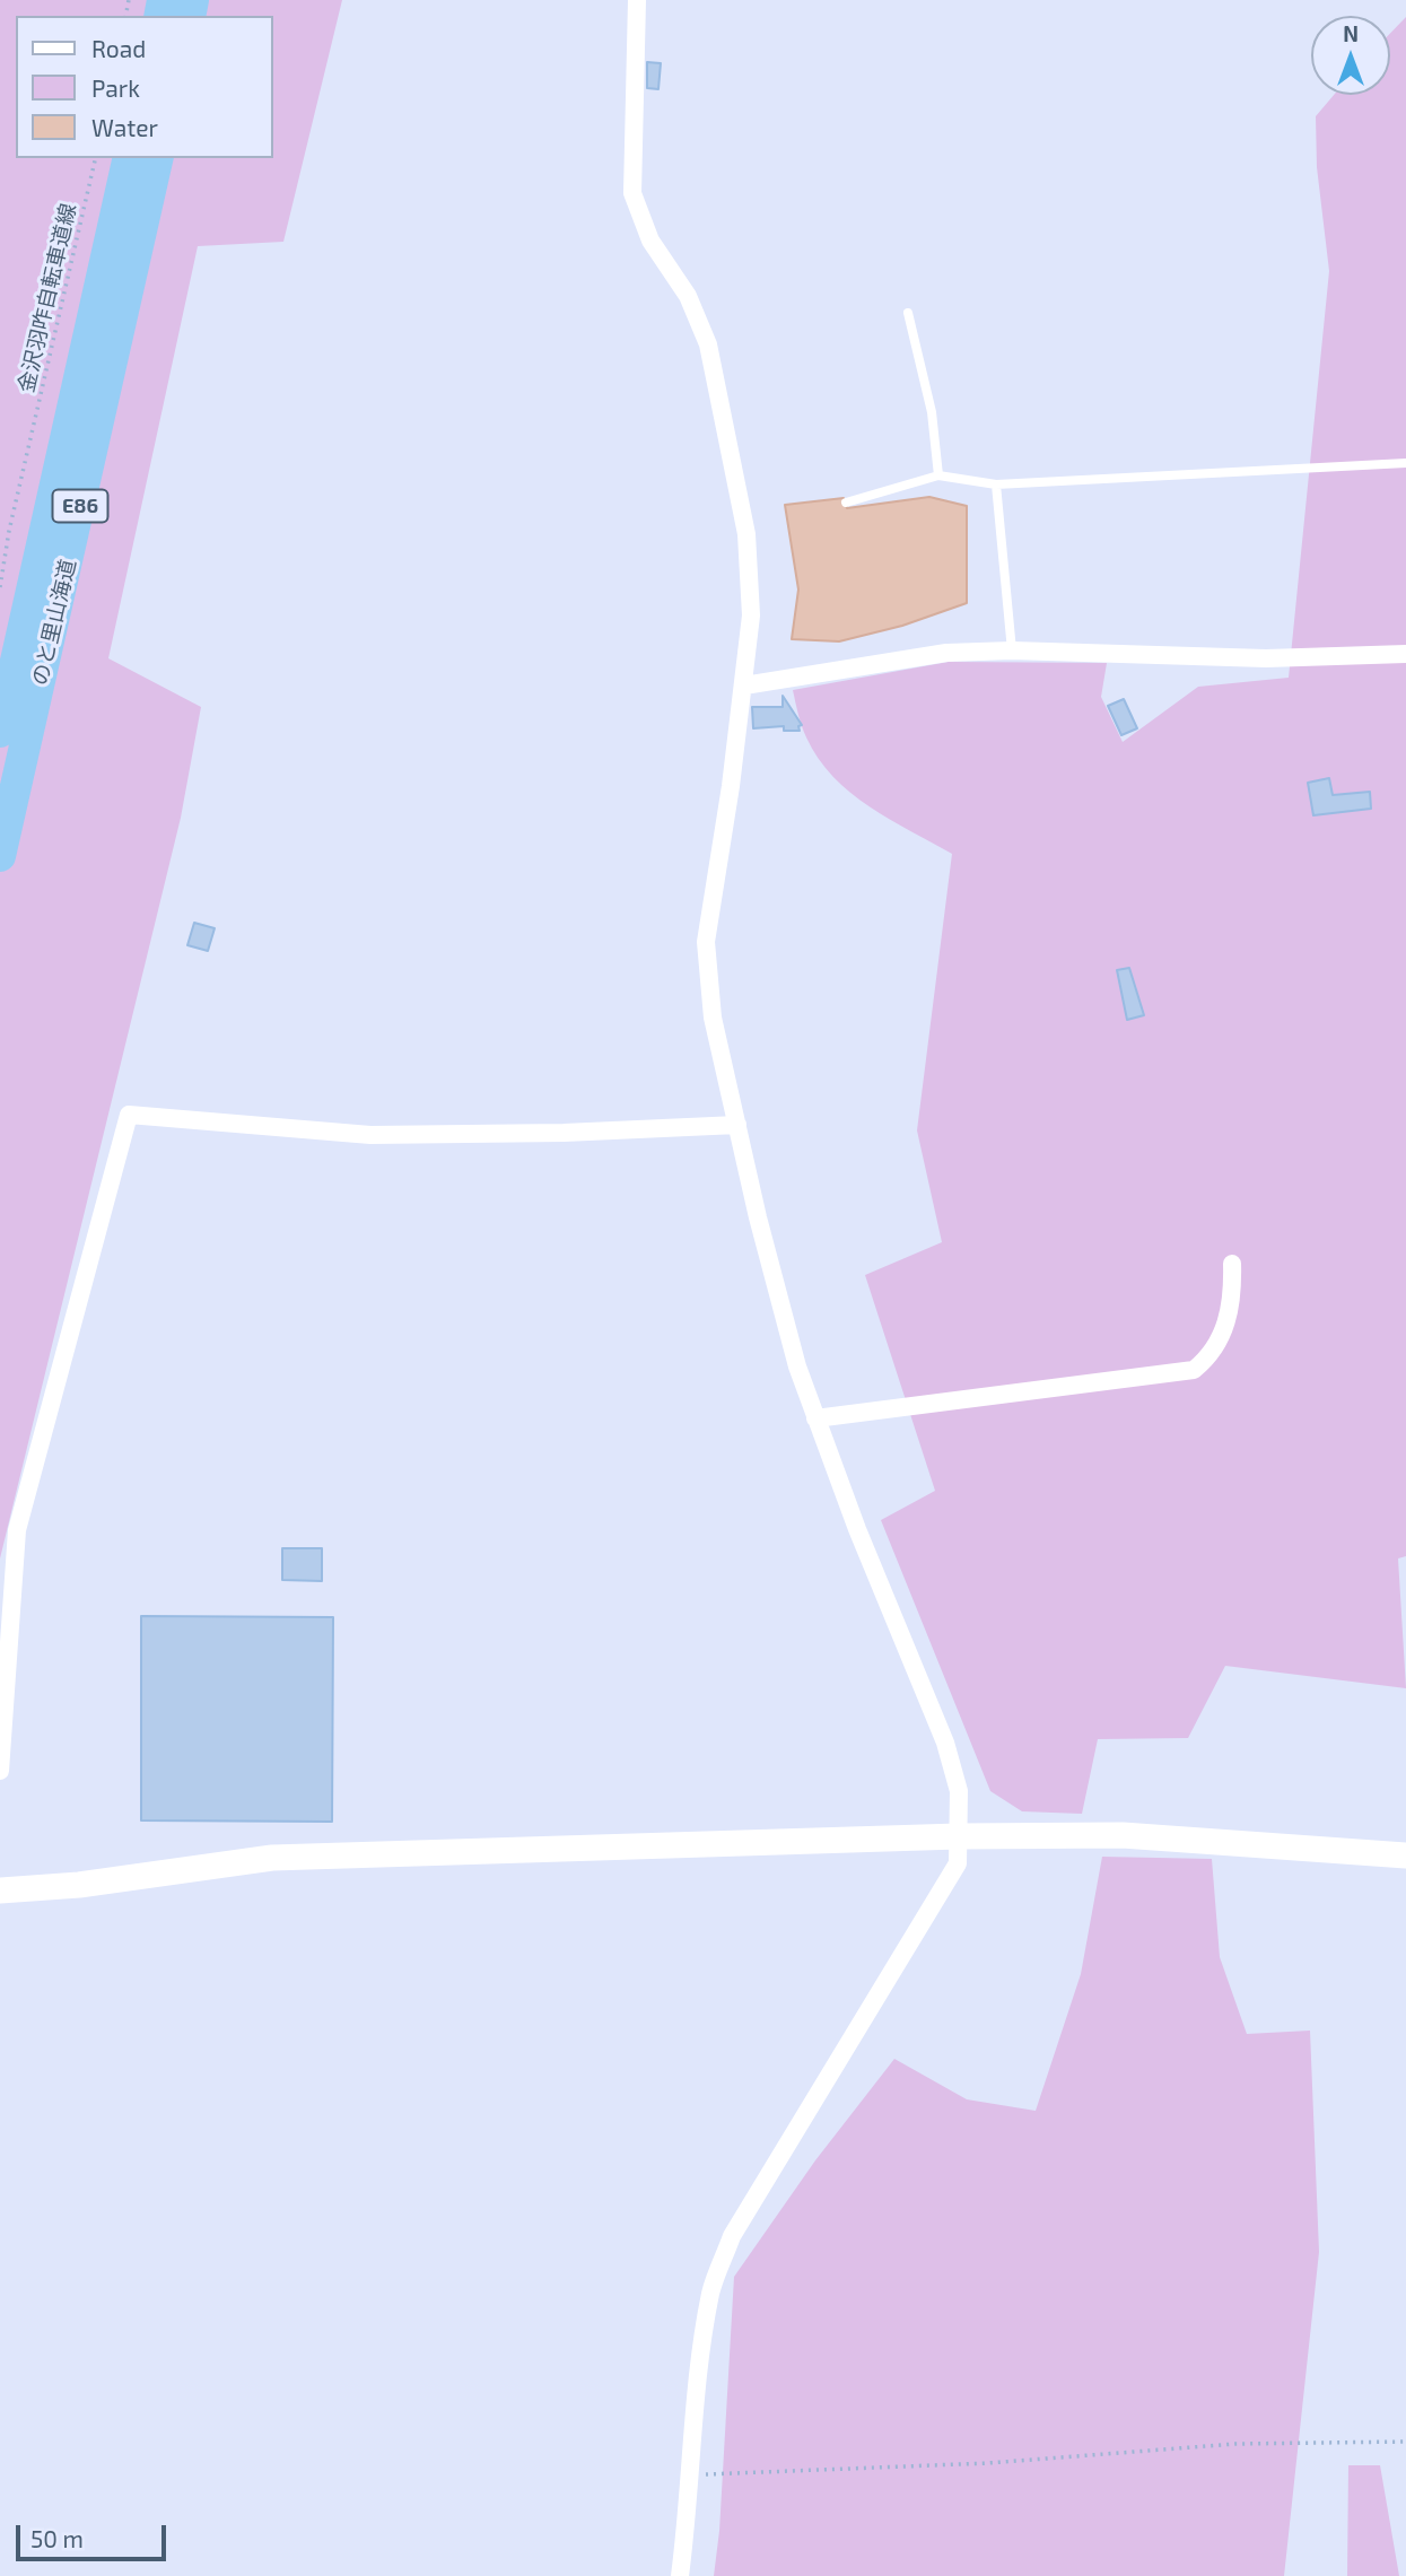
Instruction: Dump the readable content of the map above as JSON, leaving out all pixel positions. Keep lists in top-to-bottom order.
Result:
{
  "streets": {
    "highway": ["E86", "のと里山海道"],
    "path": ["金沢羽咋自転車道線"]
  },
  "legend": ["Road", "Park", "Water"],
  "scale_bar": "50 m",
  "north": "top"
}
